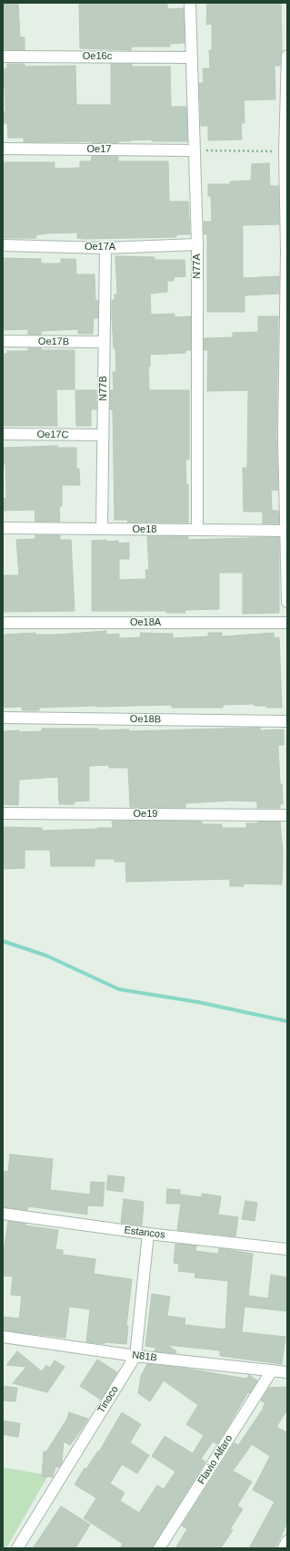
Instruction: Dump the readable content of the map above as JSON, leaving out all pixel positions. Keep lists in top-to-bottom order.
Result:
{
  "streets": {
    "street": [
      "Oe16c",
      "Oe17",
      "Oe17A",
      "N77A",
      "Oe17B",
      "N77B",
      "Oe17C",
      "Oe18",
      "Oe18A",
      "Oe18B",
      "Oe19",
      "Estancos",
      "N81B",
      "Tinoco",
      "Flavio Alfaro"
    ]
  },
  "crossings": [
    ["Oe16c", "N77A"],
    ["Oe17", "N77A"],
    ["Oe17A", "N77A"],
    ["Oe17A", "N77B"],
    ["N77A", "Oe18"],
    ["Oe17B", "N77B"],
    ["N77B", "Oe17C"],
    ["N77B", "Oe18"],
    ["Estancos", "Tinoco"],
    ["N81B", "Tinoco"],
    ["N81B", "Flavio Alfaro"]
  ]
}
